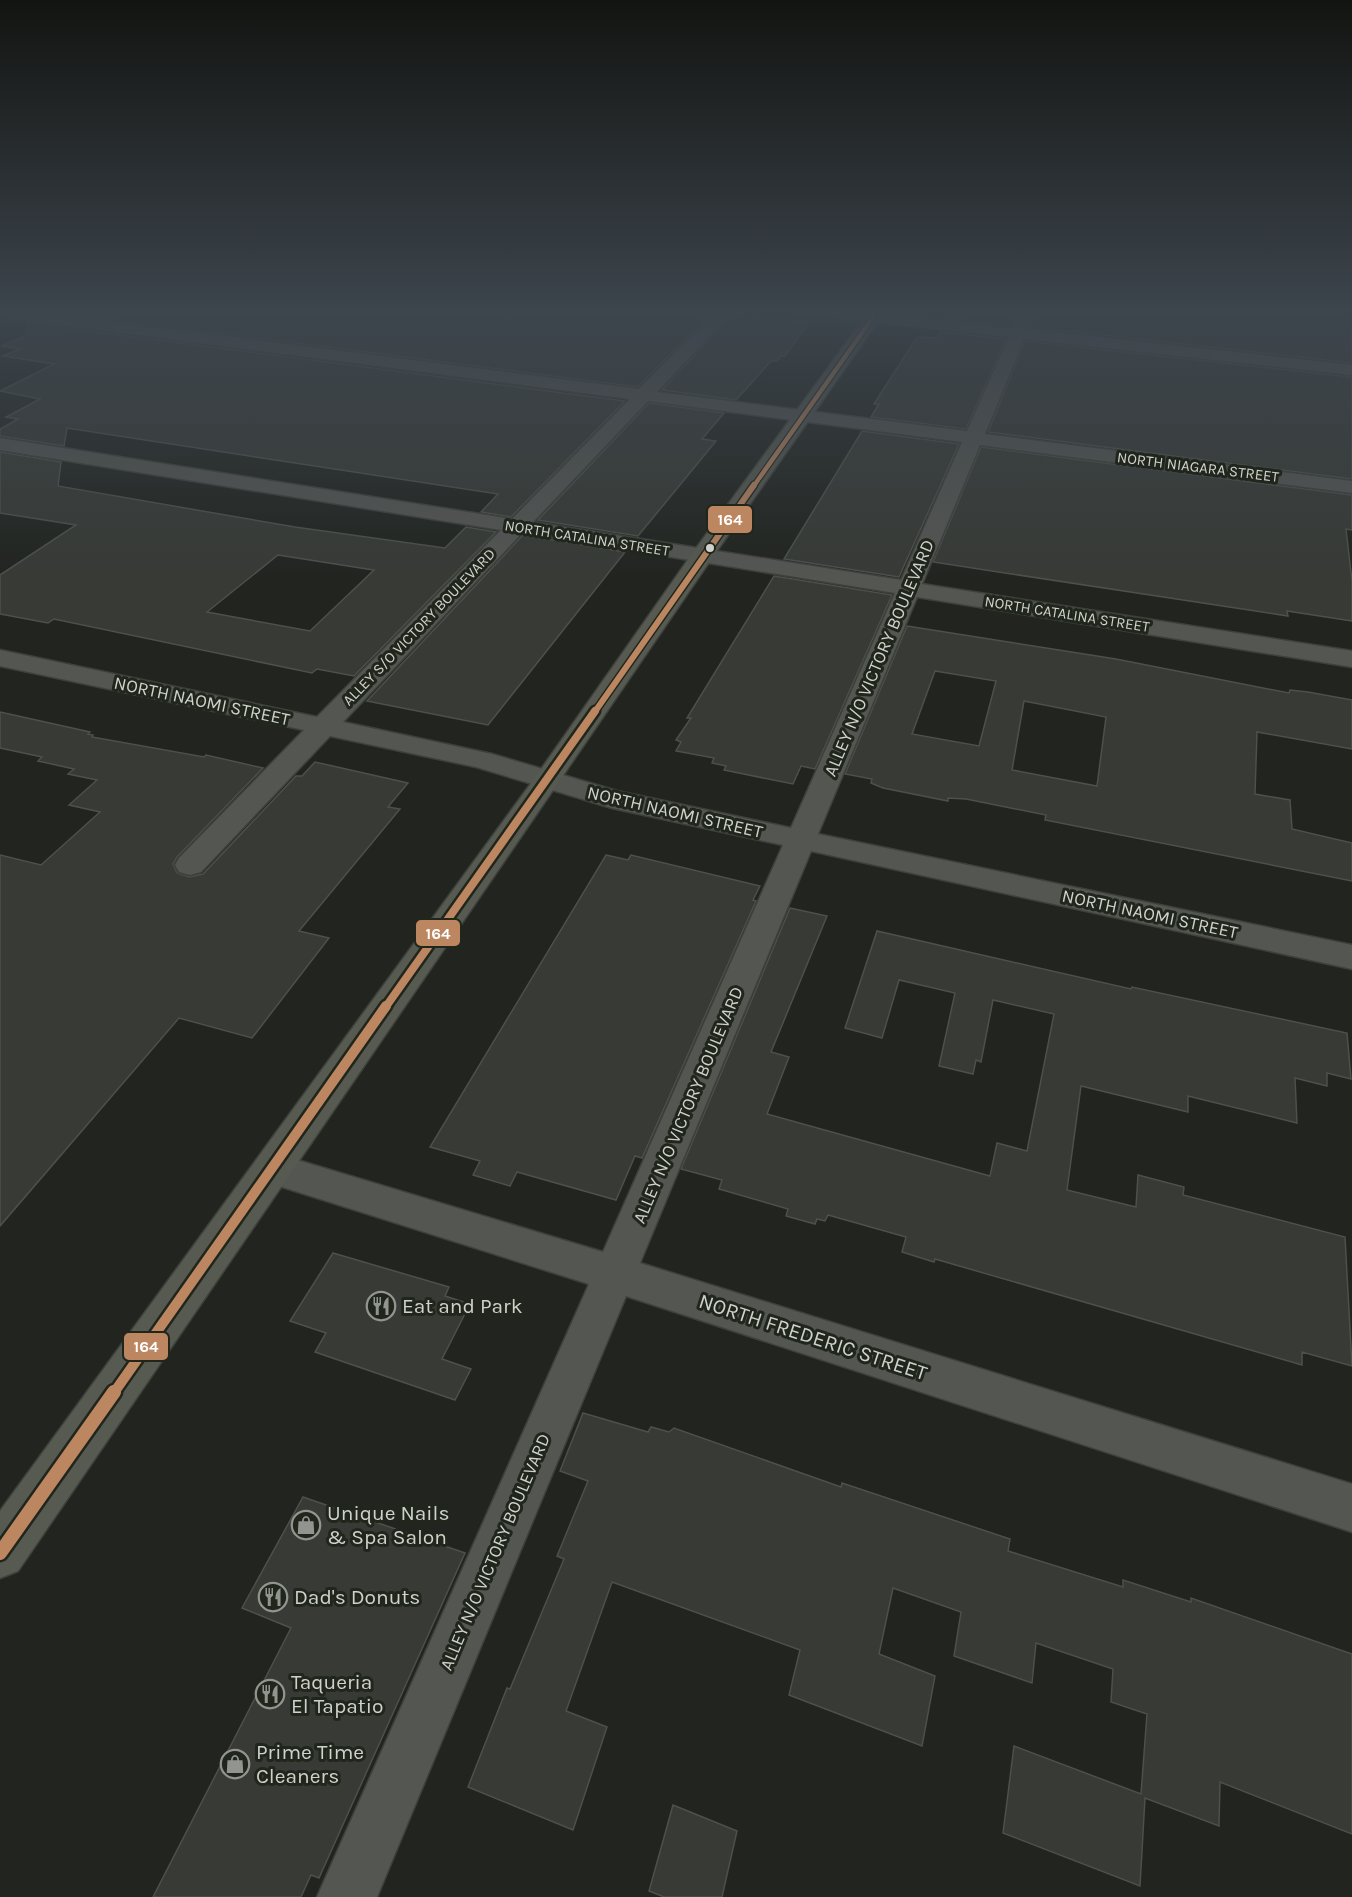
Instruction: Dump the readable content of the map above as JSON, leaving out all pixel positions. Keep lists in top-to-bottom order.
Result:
{
  "streets": {
    "street": [
      "NORTH NIAGARA STREET",
      "NORTH CATALINA STREET",
      "ALLEY S/O VICTORY BOULEVARD",
      "ALLEY N/O VICTORY BOULEVARD",
      "NORTH NAOMI STREET",
      "NORTH FREDERIC STREET"
    ]
  },
  "crossings": [
    ["NORTH NIAGARA STREET", "ALLEY N/O VICTORY BOULEVARD"],
    ["NORTH CATALINA STREET", "ALLEY S/O VICTORY BOULEVARD"],
    ["NORTH CATALINA STREET", "ALLEY N/O VICTORY BOULEVARD"],
    ["ALLEY S/O VICTORY BOULEVARD", "NORTH NAOMI STREET"],
    ["ALLEY N/O VICTORY BOULEVARD", "NORTH NAOMI STREET"],
    ["ALLEY N/O VICTORY BOULEVARD", "NORTH FREDERIC STREET"]
  ],
  "places": {
    "restaurant": ["Eat and Park", "Dad's Donuts", "Taqueria El Tapatio"],
    "shop": ["Unique Nails & Spa Salon", "Prime Time Cleaners"]
  },
  "lines": ["transit line 164"]
}
